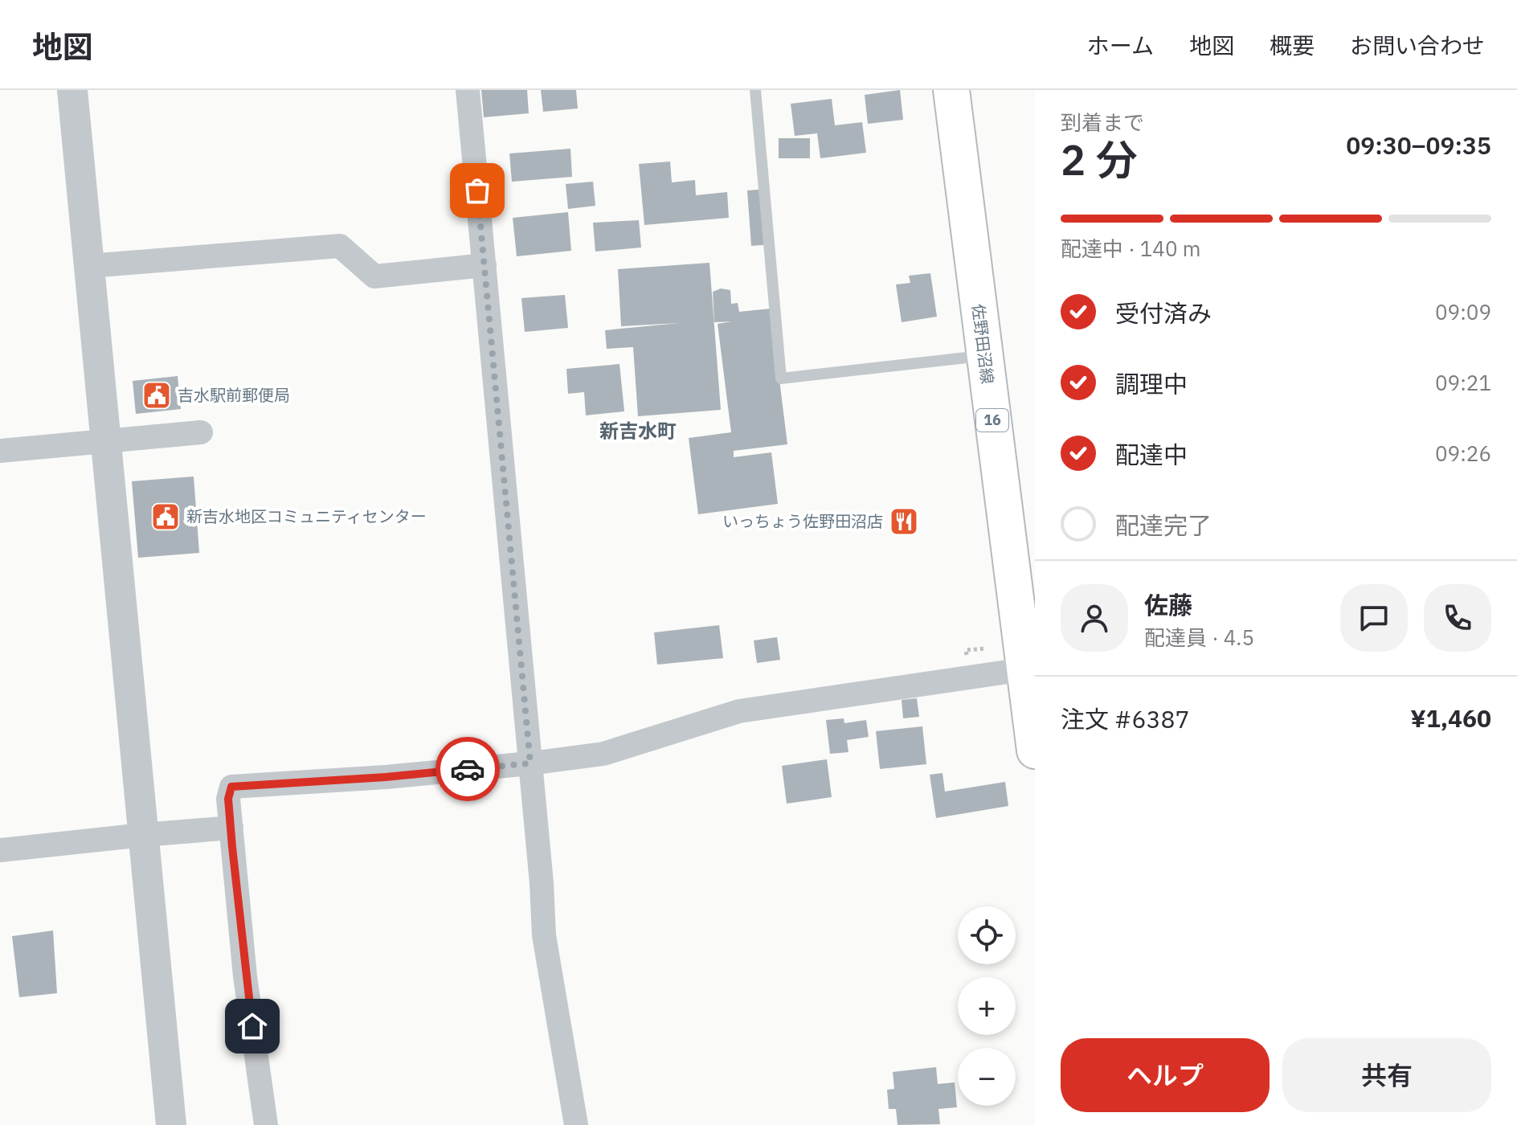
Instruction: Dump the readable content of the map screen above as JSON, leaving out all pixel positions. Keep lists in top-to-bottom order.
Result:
{
  "streets": {
    "main road": ["佐野田沼線", "16"]
  },
  "districts": ["新吉水町"],
  "places": {
    "public building": ["吉水駅前郵便局", "新吉水地区コミュニティセンター"],
    "restaurant": ["いっちょう佐野田沼店"]
  },
  "page": {
    "header": "地図",
    "nav": [
      "ホーム",
      "地図",
      "概要",
      "お問い合わせ"
    ],
    "heading": ["2 分", "到着まで", "09:30–09:35"],
    "panel": [
      "佐藤",
      "配達員 · 4.5",
      "注文 #6387",
      "¥1,460"
    ],
    "bar": "配達中 · 140 m",
    "list": [
      ["受付済み", "09:09"],
      ["調理中", "09:21"],
      ["配達中", "09:26"],
      "配達完了"
    ],
    "map_buttons": ["+", "−"],
    "buttons": ["ヘルプ", "共有"]
  }
}
